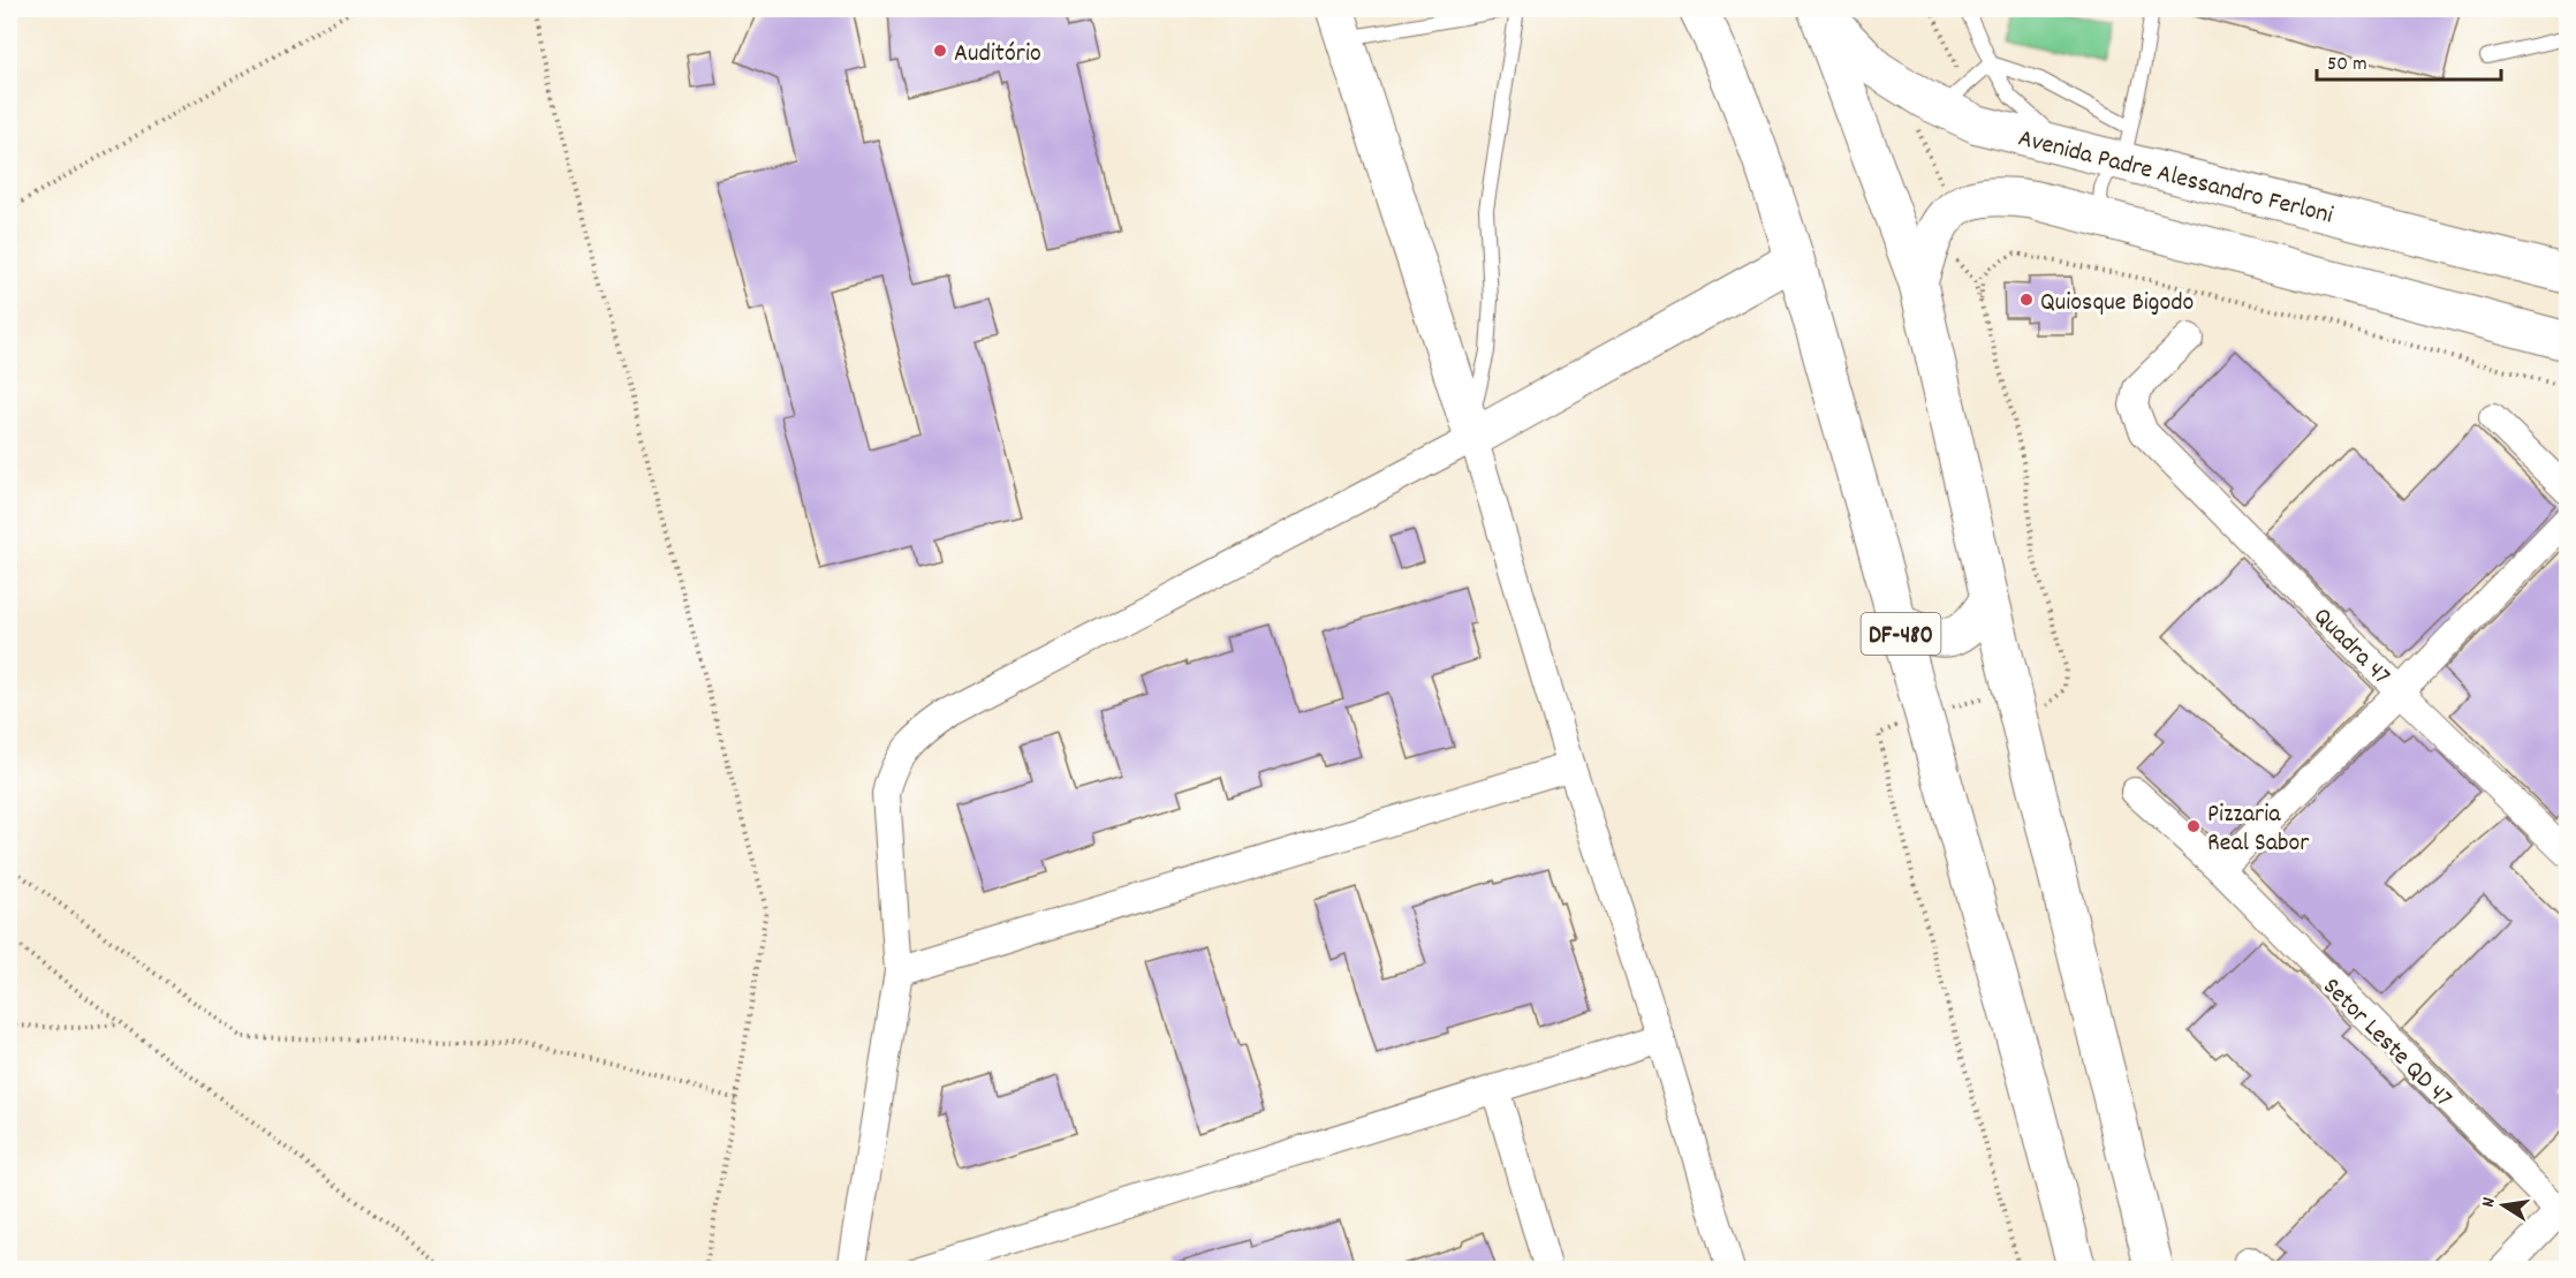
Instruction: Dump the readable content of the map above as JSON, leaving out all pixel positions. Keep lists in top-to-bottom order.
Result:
{
  "streets": {
    "main road": ["Avenida Padre Alessandro Ferloni", "DF-480"],
    "street": ["Quadra 47", "Setor Leste QD 47"]
  },
  "places": ["Auditório", "Quiosque Bigodo", "Pizzaria Real Sabor"],
  "scale_bar": "50 m",
  "north": "left"
}
